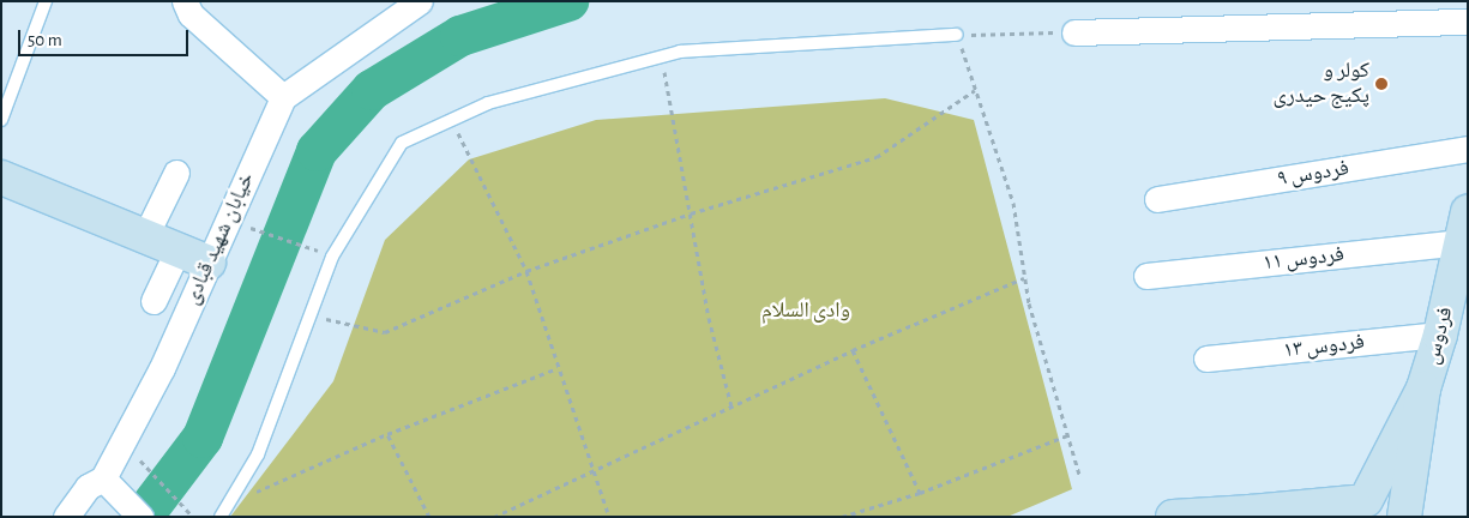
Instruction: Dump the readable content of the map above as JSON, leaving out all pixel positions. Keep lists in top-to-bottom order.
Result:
{
  "streets": {
    "street": [
      "فردوس ۹",
      "خیابان شهید قبادی",
      "فردوس ۱۱",
      "فردوس",
      "فردوس ۱۳"
    ]
  },
  "crossings": [
    ["فردوس ۱۱", "فردوس"],
    ["فردوس", "فردوس ۱۳"]
  ],
  "parks": ["وادی السلام"],
  "places": ["کولر و پکیج حیدری"],
  "scale_bar": "50 m"
}
